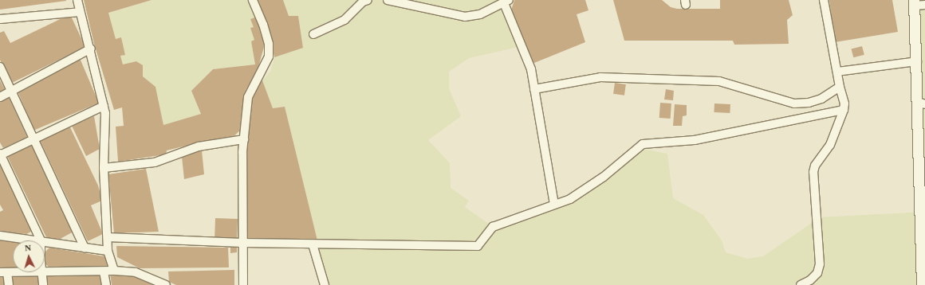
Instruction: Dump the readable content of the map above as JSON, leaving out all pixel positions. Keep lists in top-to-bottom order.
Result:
{
  "north": "top"
}
